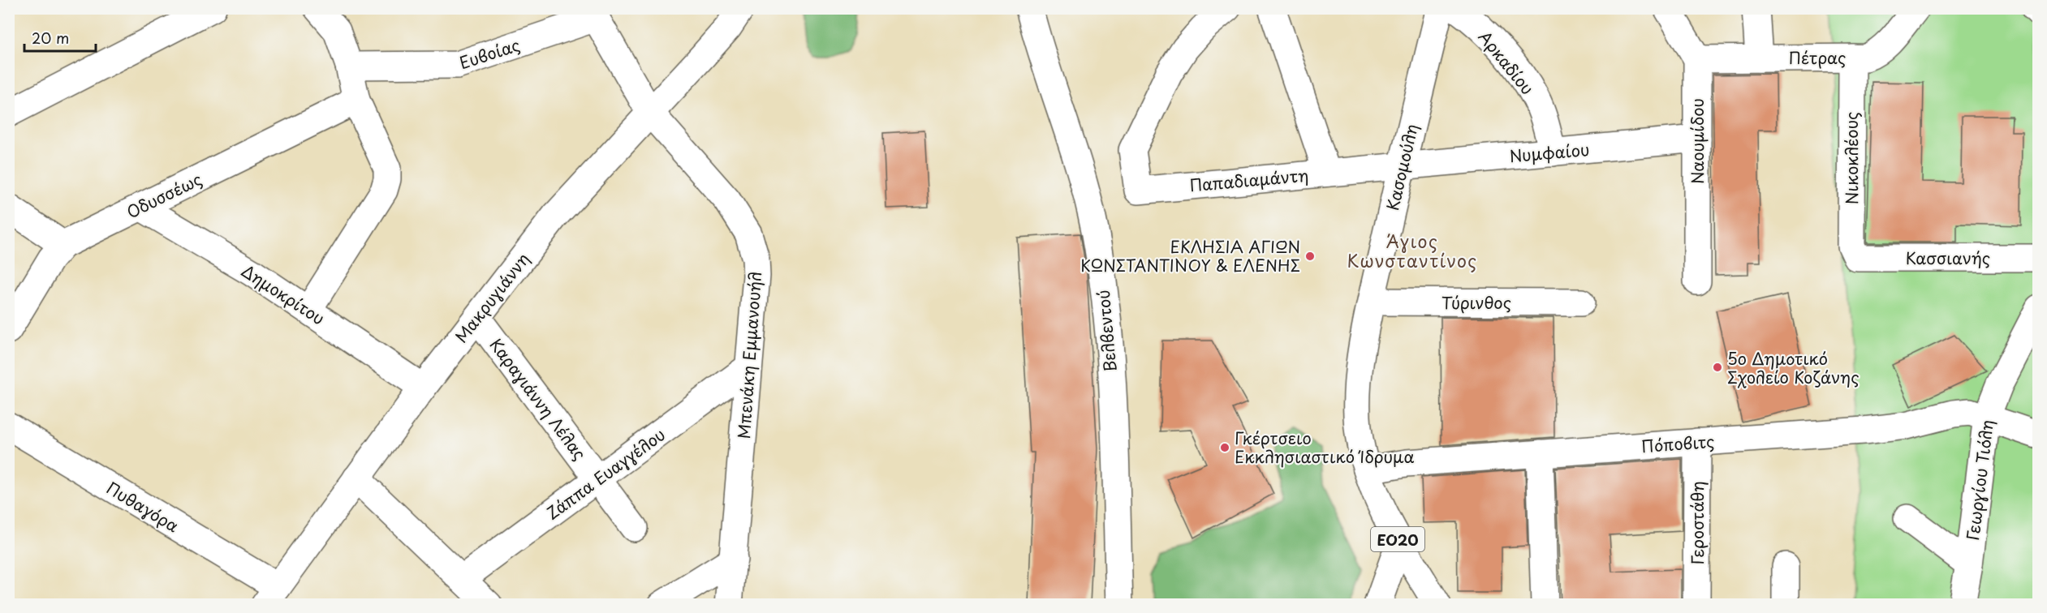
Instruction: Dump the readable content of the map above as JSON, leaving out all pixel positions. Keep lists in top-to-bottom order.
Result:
{
  "streets": {
    "street": [
      "Ευβoίας",
      "Πέτρας",
      "Αρκαδίου",
      "Ναουμίδου",
      "Νυμφαίου",
      "Νικοκλέους",
      "Κασομούλη",
      "Παπαδιαμάντη",
      "Οδυσσέως",
      "Κασσιανής",
      "Δημοκρίτου",
      "Μακρυγιάννη",
      "Τύρινθος",
      "Βελβεντού",
      "Μπενάκη Εμμανουήλ",
      "Καραγιάννη Λέλας",
      "Πόποβιτς",
      "Ζάππα Ευαγγέλου",
      "Γεωργίου Τιόλη",
      "Πυθαγόρα",
      "Γεροστάθη",
      "ΕΟ20"
    ]
  },
  "crossings": [
    ["Ευβoίας", "Μπενάκη Εμμανουήλ"],
    ["Πέτρας", "Ναουμίδου"],
    ["Πέτρας", "Νικοκλέους"],
    ["Αρκαδίου", "Νυμφαίου"],
    ["Ναουμίδου", "Νυμφαίου"],
    ["Νυμφαίου", "Κασομούλη"],
    ["Νυμφαίου", "Παπαδιαμάντη"],
    ["Νικοκλέους", "Κασσιανής"],
    ["Κασομούλη", "Παπαδιαμάντη"],
    ["Κασομούλη", "Τύρινθος"],
    ["Κασομούλη", "Πόποβιτς"],
    ["Κασομούλη", "ΕΟ20"],
    ["Οδυσσέως", "Δημοκρίτου"],
    ["Δημοκρίτου", "Μακρυγιάννη"],
    ["Μακρυγιάννη", "Μπενάκη Εμμανουήλ"],
    ["Μακρυγιάννη", "Καραγιάννη Λέλας"],
    ["Μακρυγιάννη", "Πυθαγόρα"],
    ["Μπενάκη Εμμανουήλ", "Ζάππα Ευαγγέλου"],
    ["Καραγιάννη Λέλας", "Ζάππα Ευαγγέλου"],
    ["Πόποβιτς", "Γεωργίου Τιόλη"],
    ["Πόποβιτς", "Γεροστάθη"],
    ["Πόποβιτς", "ΕΟ20"]
  ],
  "districts": ["Άγιος Κωνσταντίνος"],
  "places": ["ΕΚΛΗΣΙΑ ΑΓΙΩΝ ΚΩΝΣΤΑΝΤΙΝΟΥ & ΕΛΕΝΗΣ", "5ο Δημοτικό Σχολείο Κοζάνης", "Γκέρτσειο Εκκλησιαστικό Ίδρυμα"],
  "scale_bar": "20 m"
}
